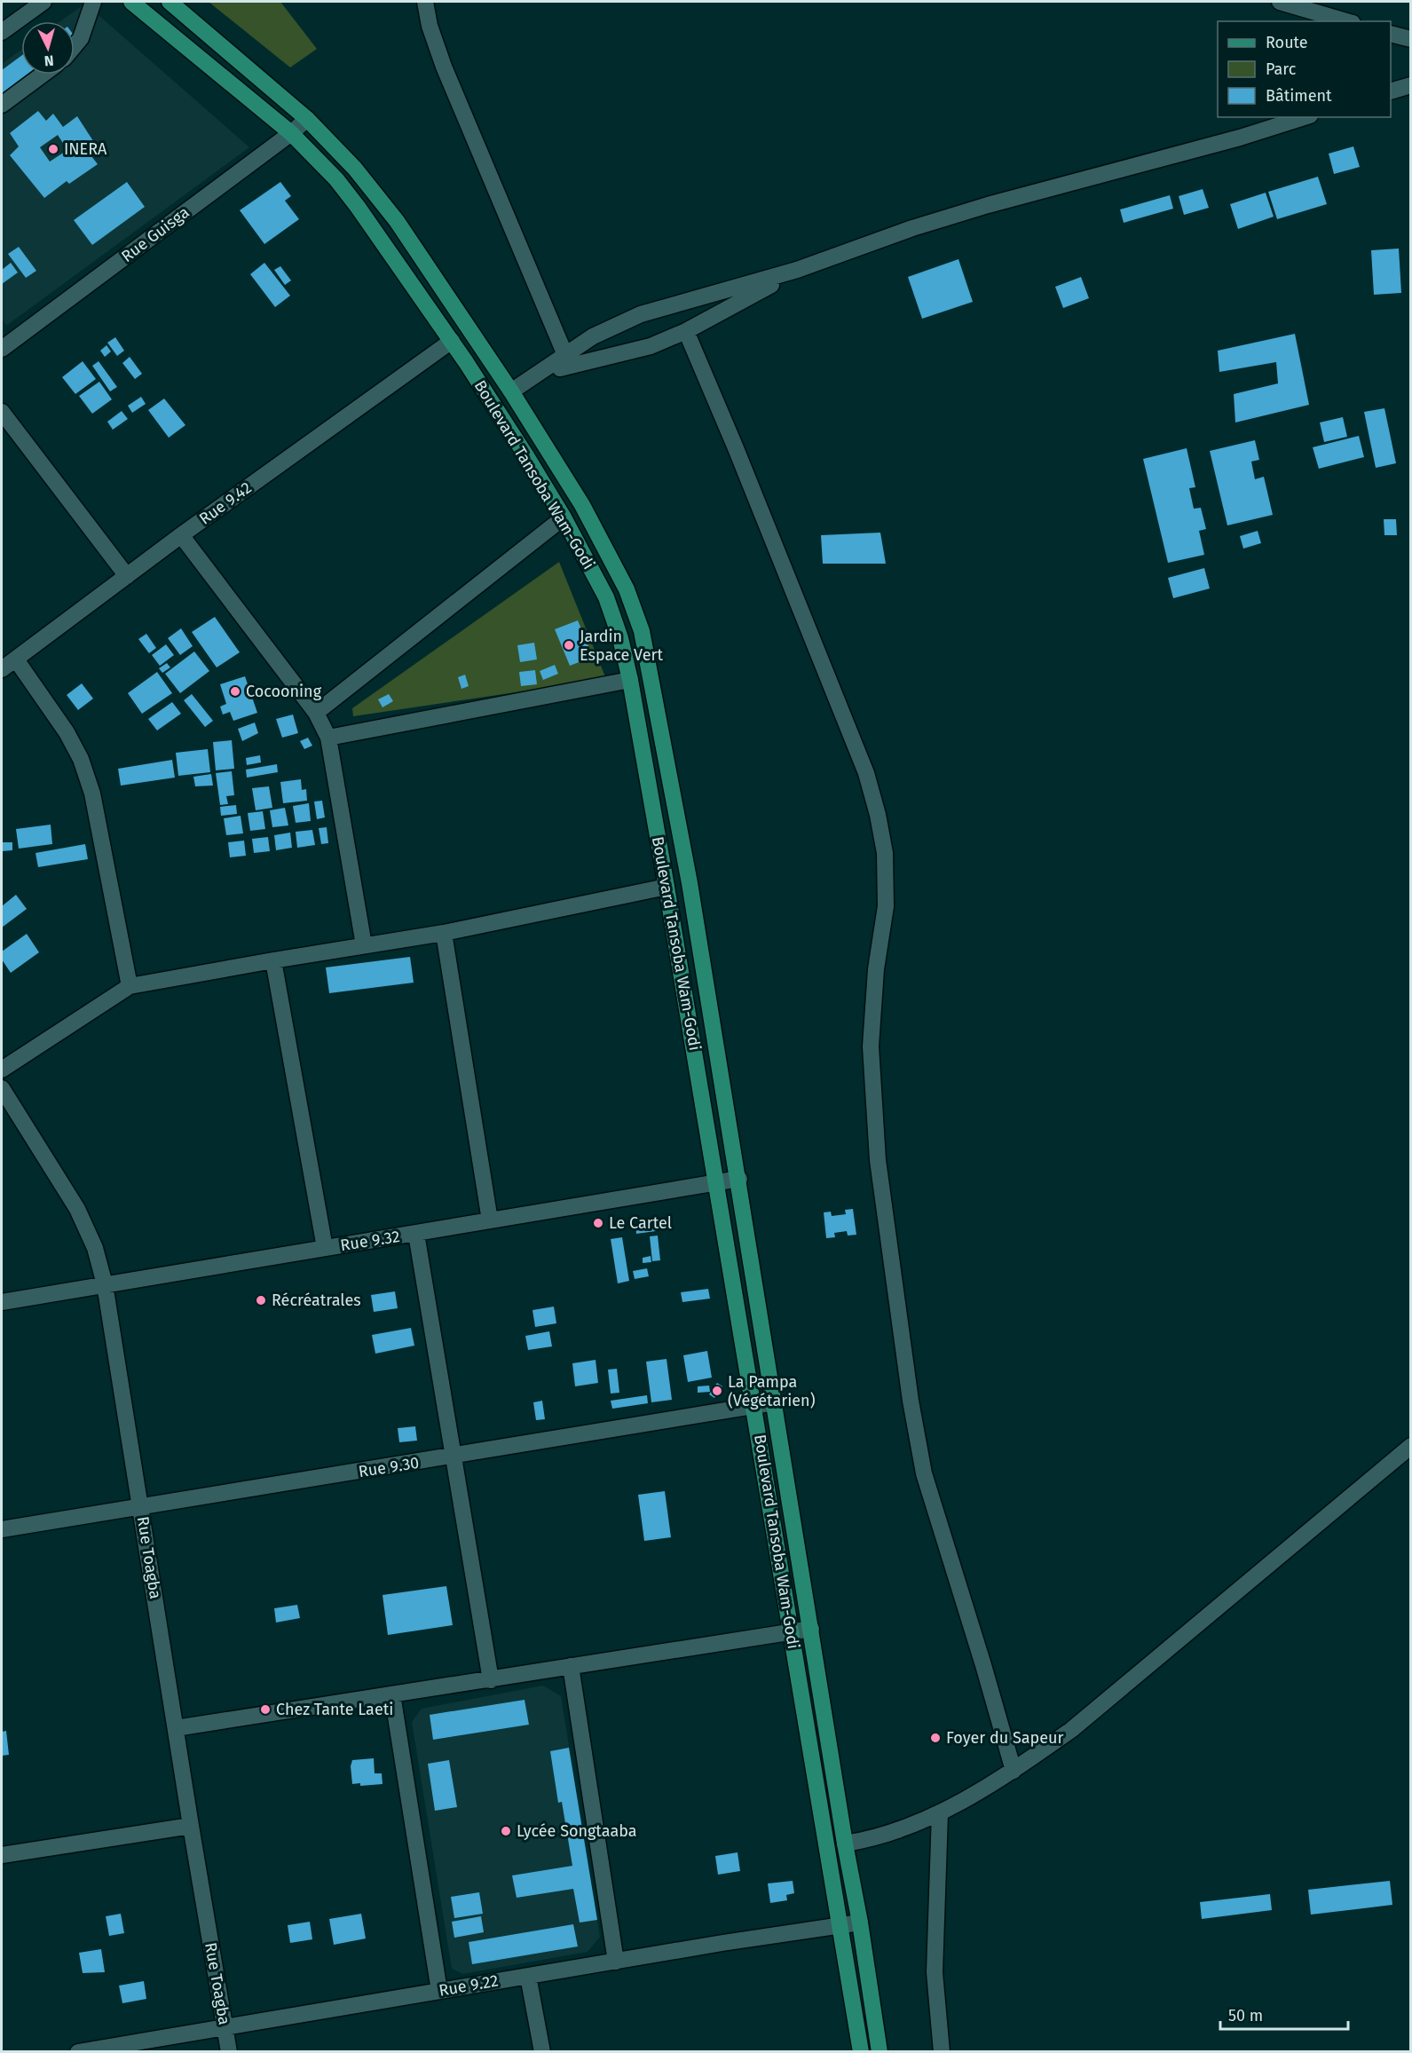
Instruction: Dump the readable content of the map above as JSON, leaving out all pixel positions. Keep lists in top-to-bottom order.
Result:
{
  "streets": {
    "main road": ["Boulevard Tansoba Wam-Godi"],
    "street": [
      "Rue Guisga",
      "Rue 9.42",
      "Rue 9.32",
      "Rue 9.30",
      "Rue Toagba",
      "Rue 9.22"
    ]
  },
  "crossings": [
    ["Rue Guisga", "Boulevard Tansoba Wam-Godi"],
    ["Boulevard Tansoba Wam-Godi", "Rue 9.42"],
    ["Boulevard Tansoba Wam-Godi", "Rue 9.32"],
    ["Boulevard Tansoba Wam-Godi", "Rue 9.30"],
    ["Boulevard Tansoba Wam-Godi", "Rue 9.22"],
    ["Rue 9.32", "Rue Toagba"],
    ["Rue 9.30", "Rue Toagba"],
    ["Rue Toagba", "Rue 9.22"]
  ],
  "places": [
    "INERA",
    "Jardin Espace Vert",
    "Cocooning",
    "Le Cartel",
    "Récréatrales",
    "La Pampa (Végétarien)",
    "Chez Tante Laeti",
    "Foyer du Sapeur",
    "Lycée Songtaaba"
  ],
  "legend": ["Route", "Parc", "Bâtiment"],
  "scale_bar": "50 m",
  "north": "bottom"
}
